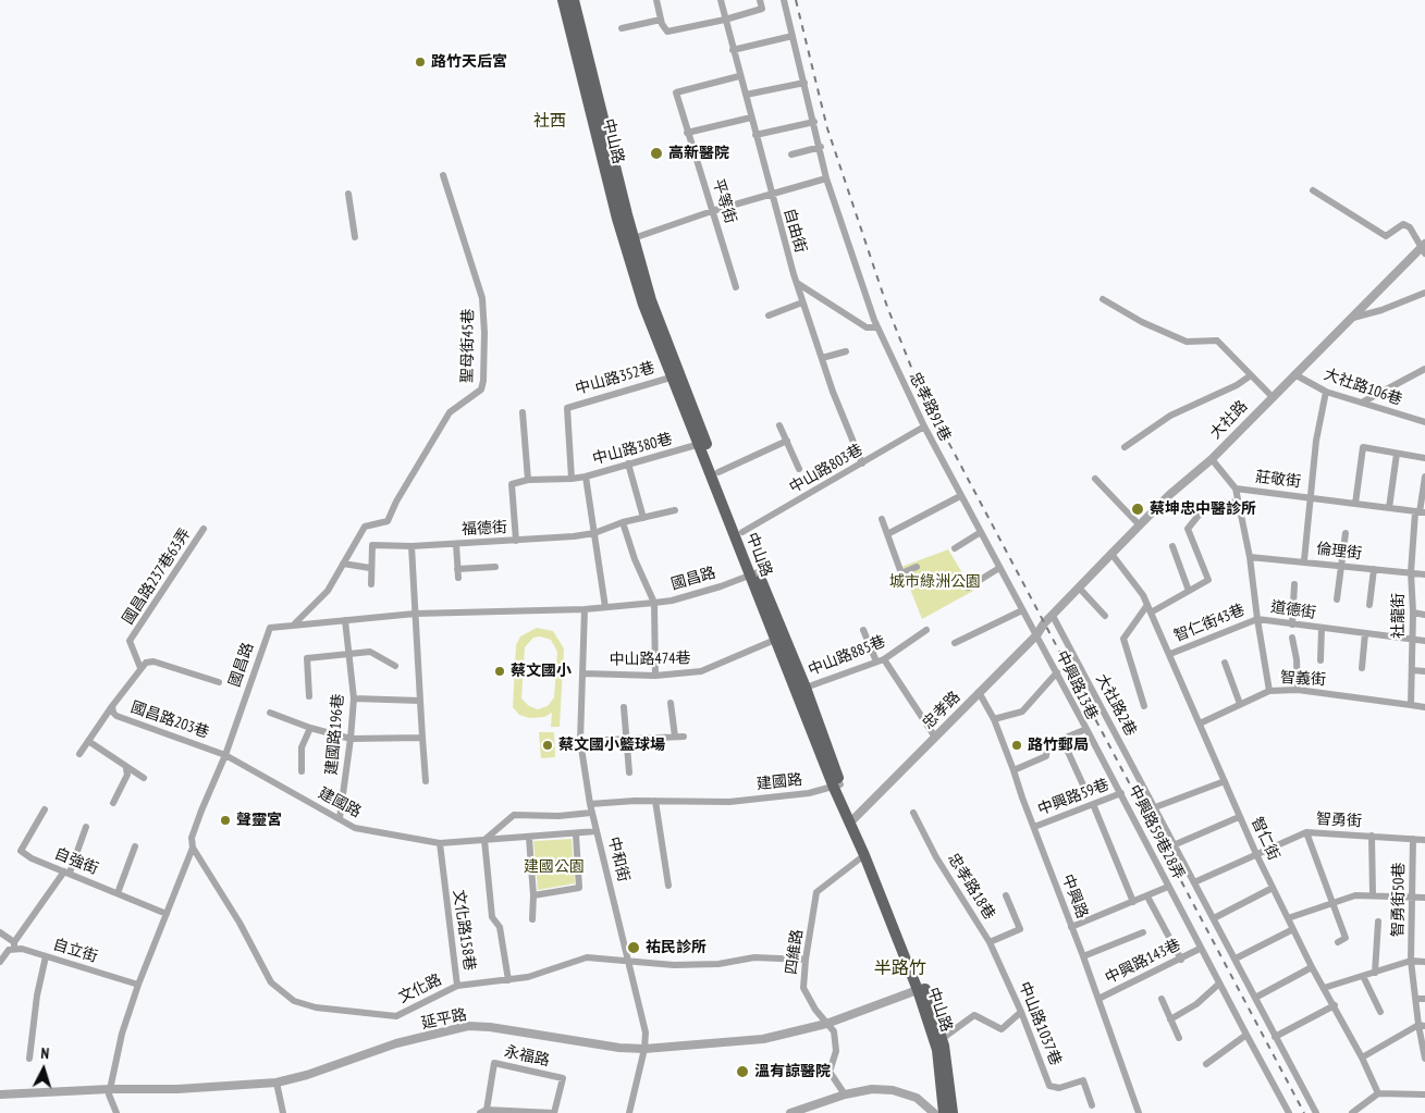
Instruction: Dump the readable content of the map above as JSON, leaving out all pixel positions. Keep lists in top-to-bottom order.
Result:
{
  "streets": {
    "main road": ["中山路"],
    "street": [
      "平等街",
      "自由街",
      "聖母街45巷",
      "中山路352巷",
      "大社路106巷",
      "忠孝路91巷",
      "大社路",
      "中山路380巷",
      "中山路803巷",
      "莊敬街",
      "福德街",
      "倫理街",
      "國昌路237巷63弄",
      "國昌路",
      "道德街",
      "社龍街",
      "智仁街43巷",
      "中山路885巷",
      "中山路474巷",
      "智義街",
      "中興路13巷",
      "大社路2巷",
      "忠孝路",
      "國昌路203巷",
      "建國路196巷",
      "建國路",
      "中興路59巷",
      "智勇街",
      "中興路59巷28弄",
      "智仁街",
      "中和街",
      "自強街",
      "忠孝路18巷",
      "中興路",
      "智勇街50巷",
      "文化路158巷",
      "自立街",
      "四維路",
      "中興路143巷",
      "文化路",
      "延平路",
      "中山路1037巷",
      "永福路"
    ]
  },
  "crossings": [
    ["中山路", "中山路352巷"],
    ["中山路", "中山路380巷"],
    ["中山路", "中山路803巷"],
    ["中山路", "國昌路"],
    ["中山路", "中山路885巷"],
    ["中山路", "中山路474巷"],
    ["中山路", "忠孝路"],
    ["中山路", "建國路"],
    ["中山路", "四維路"],
    ["中山路", "延平路"],
    ["平等街", "自由街"],
    ["自由街", "中山路803巷"],
    ["中山路352巷", "中山路380巷"],
    ["大社路106巷", "大社路"],
    ["忠孝路91巷", "中山路803巷"],
    ["忠孝路91巷", "中興路13巷"],
    ["忠孝路91巷", "忠孝路"],
    ["大社路", "莊敬街"],
    ["大社路", "大社路2巷"],
    ["大社路", "忠孝路"],
    ["大社路", "智仁街"],
    ["莊敬街", "道德街"],
    ["莊敬街", "社龍街"],
    ["倫理街", "道德街"],
    ["倫理街", "社龍街"],
    ["國昌路237巷63弄", "國昌路203巷"],
    ["國昌路", "國昌路203巷"],
    ["國昌路", "建國路196巷"],
    ["國昌路", "建國路"],
    ["國昌路", "中和街"],
    ["國昌路", "自強街"],
    ["國昌路", "自立街"],
    ["國昌路", "文化路"],
    ["國昌路", "延平路"],
    ["道德街", "社龍街"],
    ["道德街", "智仁街43巷"],
    ["社龍街", "智義街"],
    ["智仁街43巷", "智仁街"],
    ["中山路474巷", "中和街"],
    ["智義街", "智仁街"],
    ["中興路13巷", "忠孝路"],
    ["中興路13巷", "中興路59巷28弄"],
    ["中興路13巷", "中興路"],
    ["大社路2巷", "忠孝路"],
    ["大社路2巷", "智勇街"],
    ["忠孝路", "中興路"],
    ["國昌路203巷", "建國路"],
    ["建國路196巷", "建國路"],
    ["建國路", "中和街"],
    ["建國路", "文化路158巷"],
    ["中興路59巷", "中興路59巷28弄"],
    ["中興路59巷", "中興路"],
    ["智勇街", "智仁街"],
    ["智勇街", "智勇街50巷"],
    ["中興路59巷28弄", "中興路143巷"],
    ["中和街", "文化路"],
    ["中和街", "延平路"],
    ["忠孝路18巷", "中山路1037巷"],
    ["中興路", "中興路143巷"],
    ["文化路158巷", "文化路"],
    ["四維路", "文化路"],
    ["四維路", "延平路"]
  ],
  "districts": ["社西", "半路竹"],
  "parks": ["城市綠洲公園", "建國公園"],
  "places": [
    "路竹天后宮",
    "高新醫院",
    "蔡坤忠中醫診所",
    "蔡文國小",
    "蔡文國小籃球場",
    "路竹郵局",
    "聲靈宮",
    "祐民診所",
    "溫有諒醫院"
  ],
  "north": "top"
}
